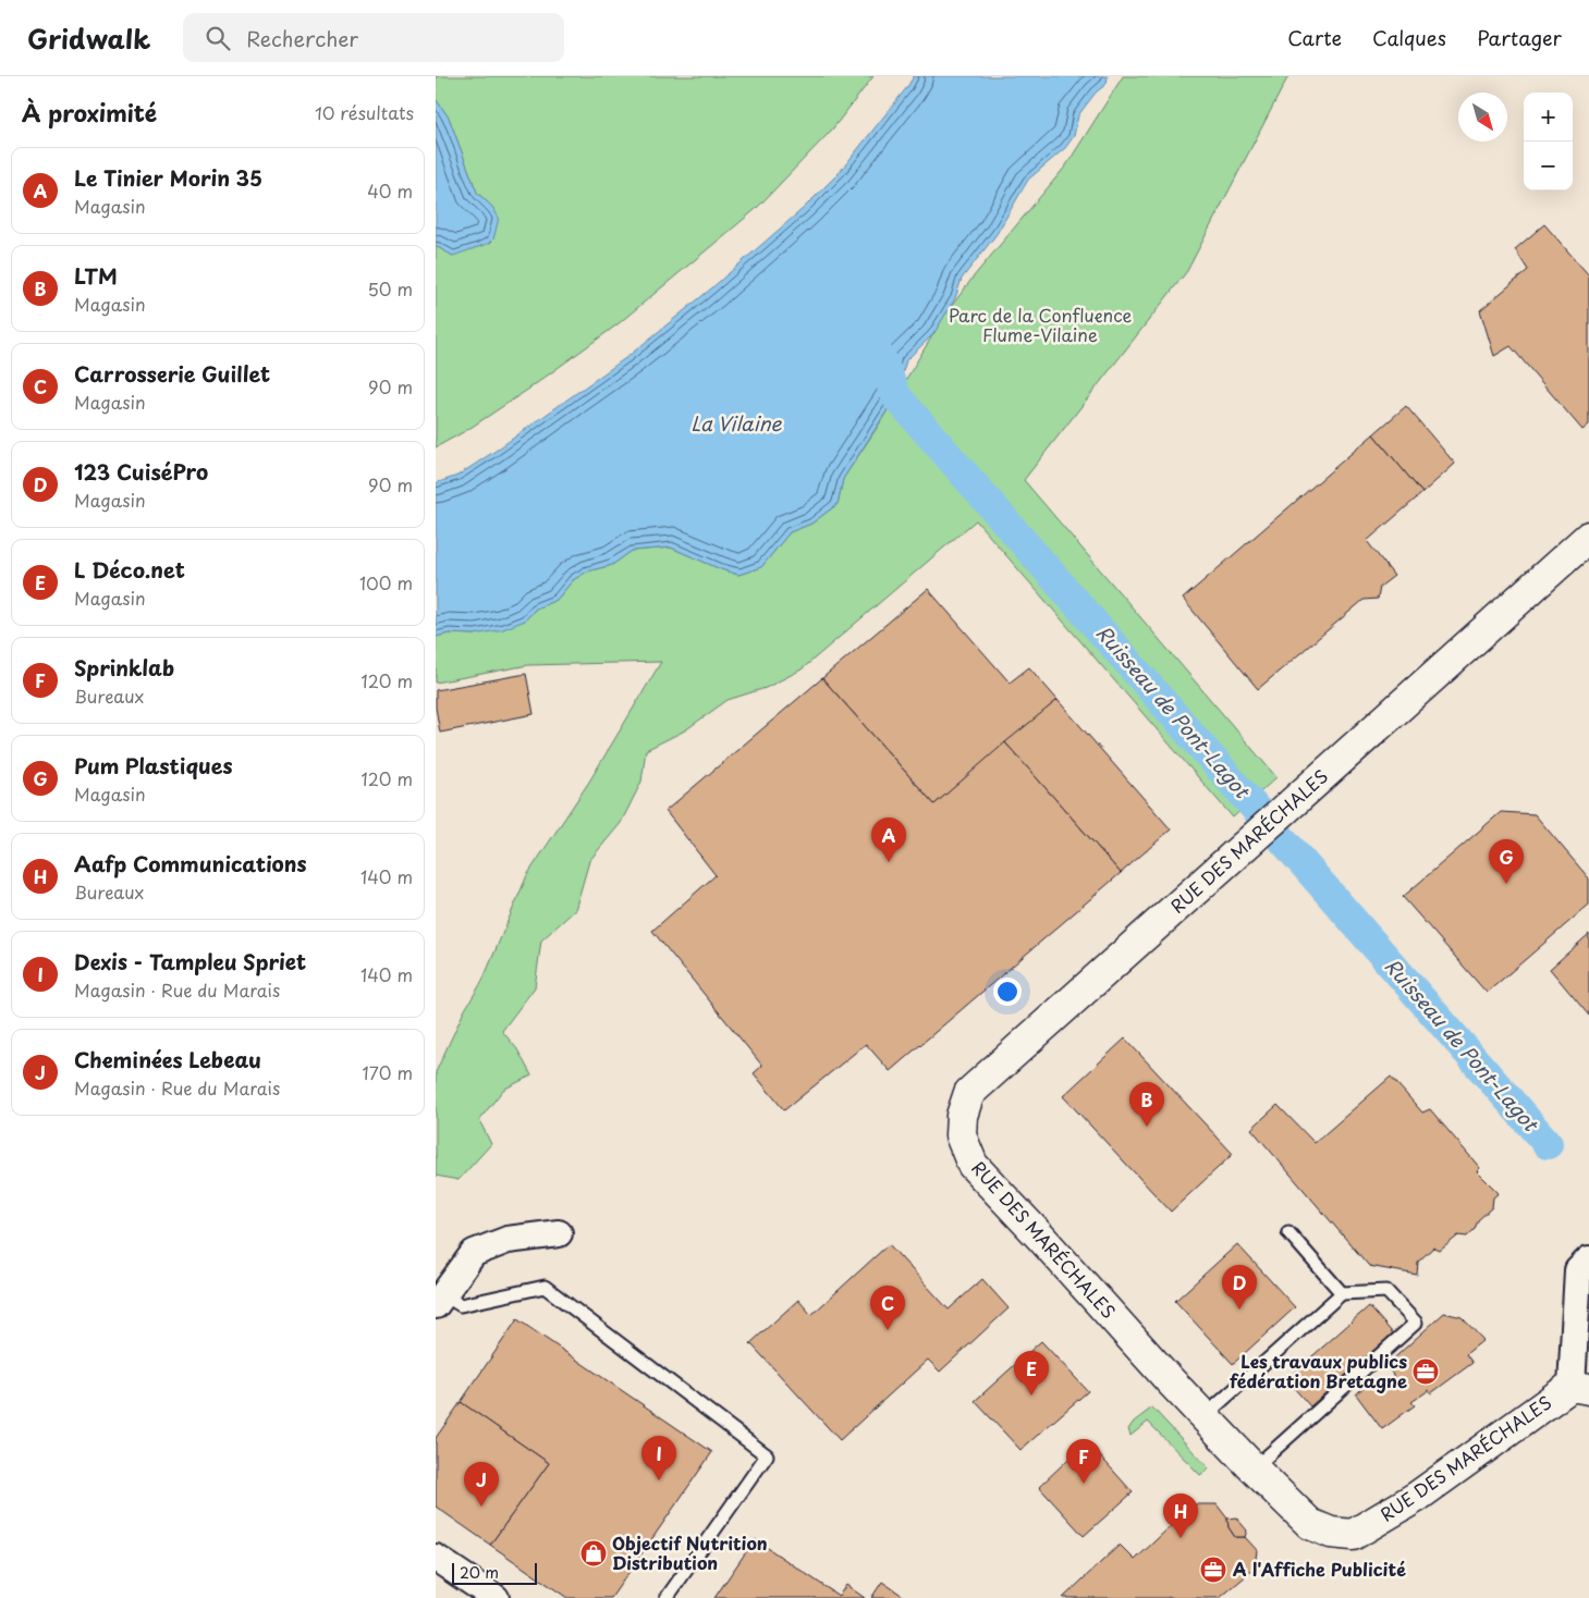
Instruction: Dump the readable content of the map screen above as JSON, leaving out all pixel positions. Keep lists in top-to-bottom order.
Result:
{
  "streets": {
    "street": ["RUE DES MARÉCHALES"]
  },
  "water": ["La Vilaine", "Ruisseau de Pont-Lagot"],
  "parks": ["Parc de la Confluence Flume-Vilaine"],
  "places": {
    "office": ["Les travaux publics fédération Bretagne", "A l'Affiche Publicité"],
    "shop": ["Objectif Nutrition Distribution"]
  },
  "scale_bar": "20 m",
  "north": "bottom right",
  "page": {
    "header": "Gridwalk",
    "search": "Rechercher",
    "nav": ["Carte", "Calques", "Partager"],
    "heading": ["À proximité", "10 résultats"],
    "map_buttons": ["+", "−"],
    "list": [
      {
        "mark": "A",
        "name": "Le Tinier Morin 35",
        "note": "Magasin",
        "value": "40 m"
      },
      {
        "mark": "B",
        "name": "LTM",
        "note": "Magasin",
        "value": "50 m"
      },
      {
        "mark": "C",
        "name": "Carrosserie Guillet",
        "note": "Magasin",
        "value": "90 m"
      },
      {
        "mark": "D",
        "name": "123 CuiséPro",
        "note": "Magasin",
        "value": "90 m"
      },
      {
        "mark": "E",
        "name": "L Déco.net",
        "note": "Magasin",
        "value": "100 m"
      },
      {
        "mark": "F",
        "name": "Sprinklab",
        "note": "Bureaux",
        "value": "120 m"
      },
      {
        "mark": "G",
        "name": "Pum Plastiques",
        "note": "Magasin",
        "value": "120 m"
      },
      {
        "mark": "H",
        "name": "Aafp Communications",
        "note": "Bureaux",
        "value": "140 m"
      },
      {
        "mark": "I",
        "name": "Dexis - Tampleu Spriet",
        "note": "Magasin · Rue du Marais",
        "value": "140 m"
      },
      {
        "mark": "J",
        "name": "Cheminées Lebeau",
        "note": "Magasin · Rue du Marais",
        "value": "170 m"
      }
    ],
    "pins": [
      "A",
      "G",
      "B",
      "D",
      "C",
      "E",
      "I",
      "F",
      "J",
      "H"
    ],
    "scale": "20 m"
  }
}
